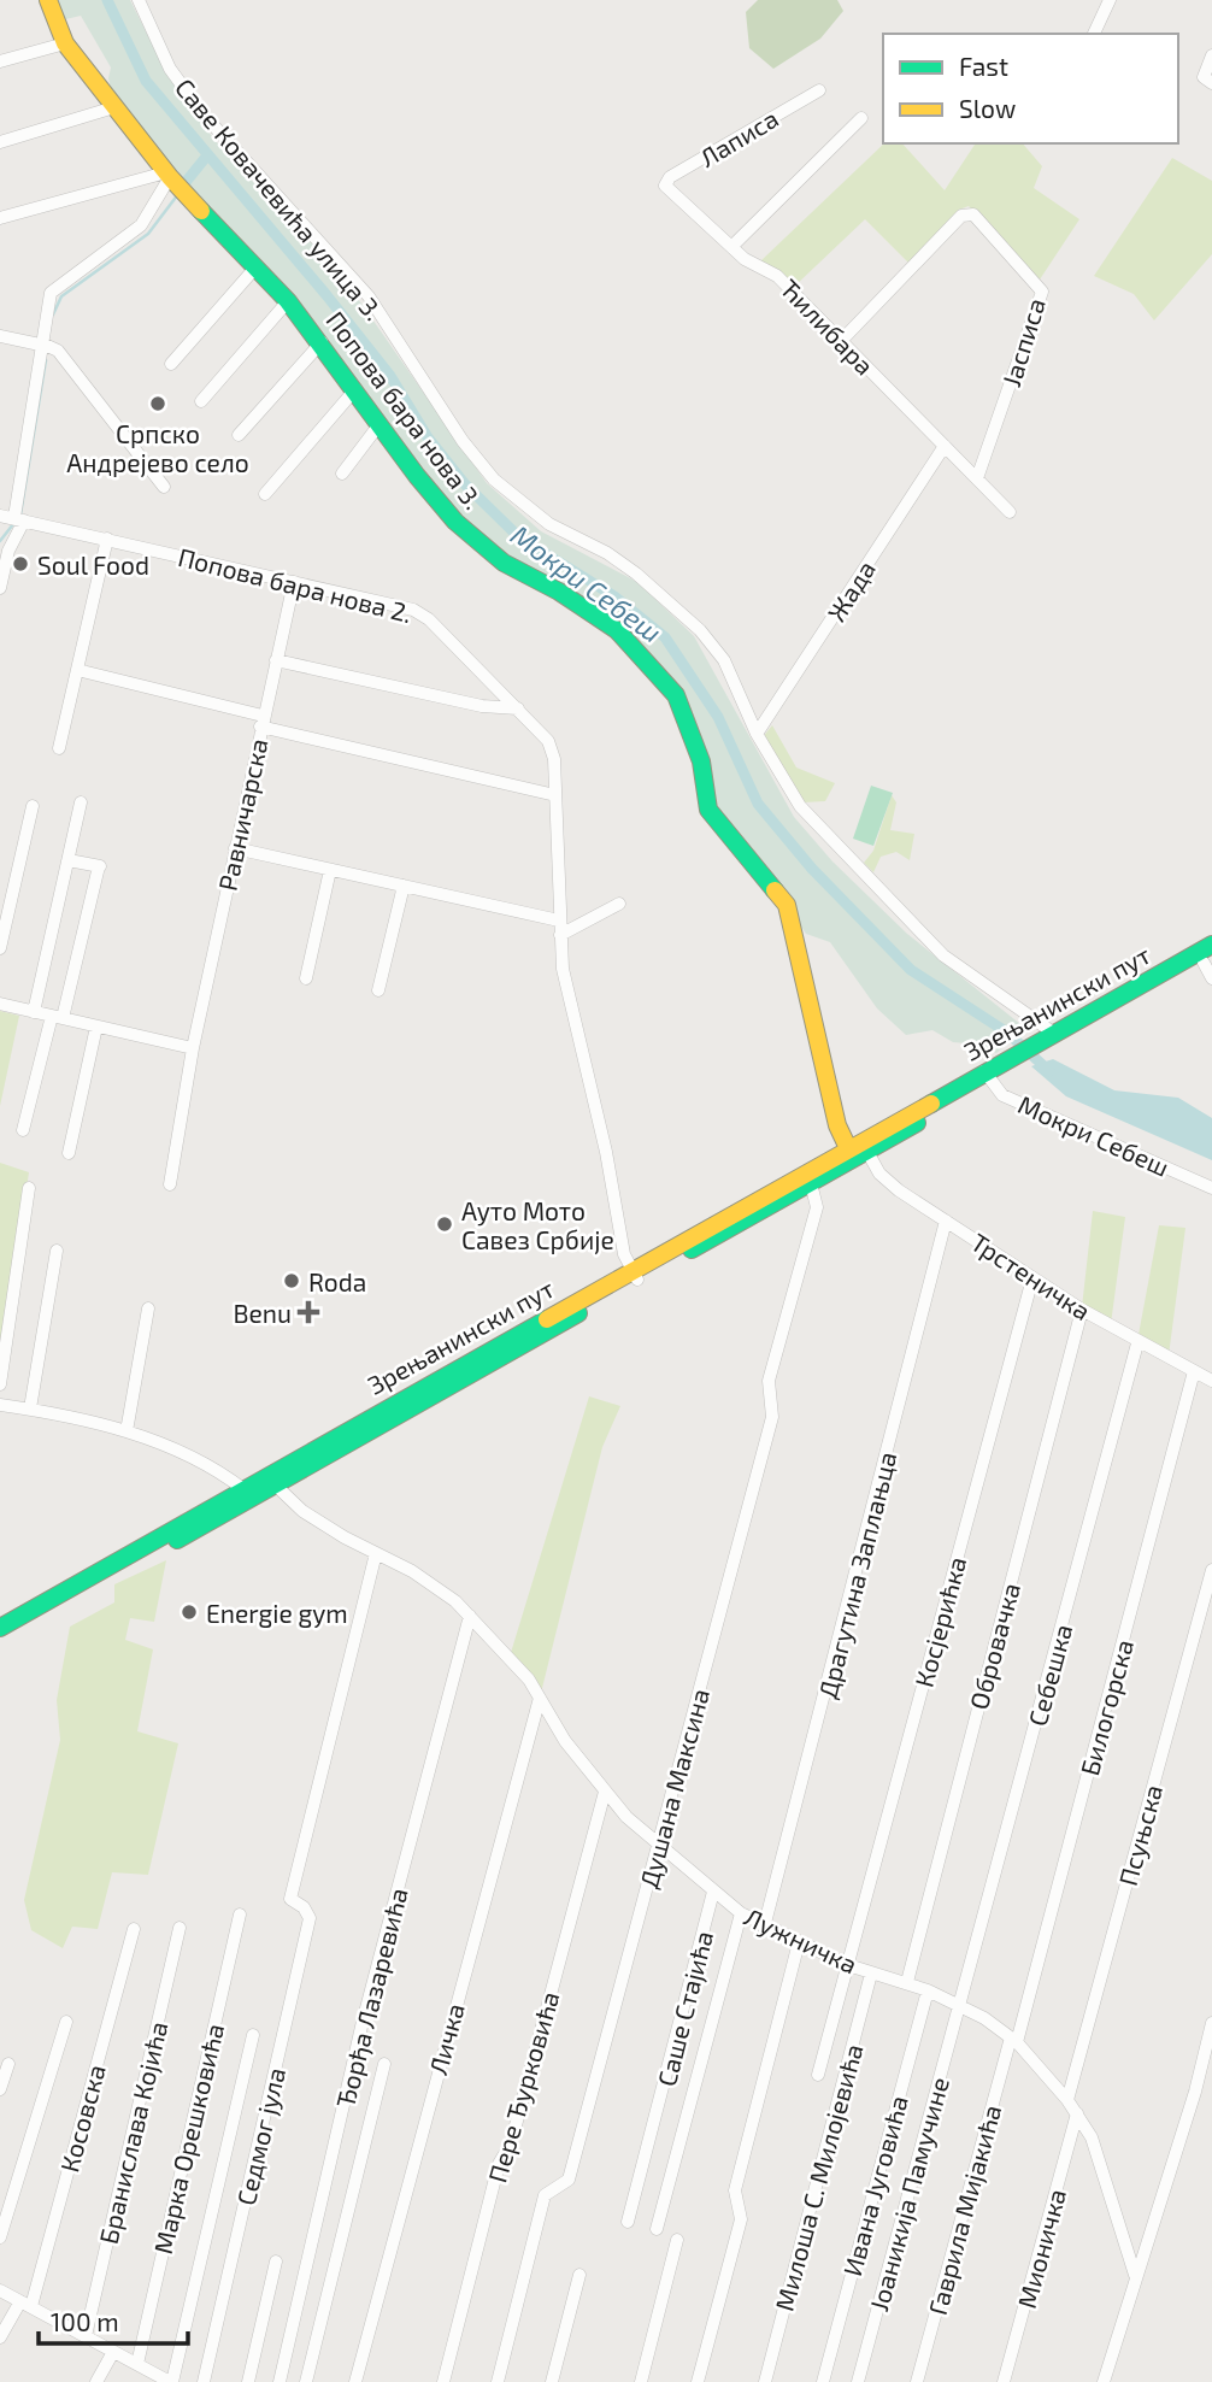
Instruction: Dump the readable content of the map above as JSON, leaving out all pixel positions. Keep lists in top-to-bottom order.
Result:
{
  "streets": {
    "main road": ["Попова бара нова 3.", "Зрењанински пут"],
    "street": [
      "Лаписа",
      "Саве Ковачевића улица 3.",
      "Ћилибара",
      "Јасписа",
      "Попова бара нова 2.",
      "Жада",
      "Равничарска",
      "Мокри Себеш",
      "Трстеничка",
      "Драгутина Заплањца",
      "Косјерићка",
      "Обровачка",
      "Себешка",
      "Билогорска",
      "Душана Максина",
      "Псуњска",
      "Лужничка",
      "Ђорђа Лазаревића",
      "Саше Стајића",
      "Личка",
      "Пере Ђурковића",
      "Косовска",
      "Бранислава Којића",
      "Седмог јула",
      "Марка Орешковића",
      "Милоша С. Милојевића",
      "Ивана Југовића",
      "Јоаникија Памучине",
      "Гаврила Мијакића",
      "Мионичка"
    ]
  },
  "crossings": [
    ["Лаписа", "Ћилибара"],
    ["Саве Ковачевића улица 3.", "Жада"],
    ["Саве Ковачевића улица 3.", "Зрењанински пут"],
    ["Ћилибара", "Јасписа"],
    ["Ћилибара", "Жада"],
    ["Попова бара нова 3.", "Зрењанински пут"],
    ["Попова бара нова 2.", "Равничарска"],
    ["Попова бара нова 2.", "Зрењанински пут"],
    ["Зрењанински пут", "Мокри Себеш"],
    ["Зрењанински пут", "Трстеничка"],
    ["Зрењанински пут", "Душана Максина"],
    ["Зрењанински пут", "Лужничка"],
    ["Трстеничка", "Драгутина Заплањца"],
    ["Трстеничка", "Косјерићка"],
    ["Трстеничка", "Обровачка"],
    ["Трстеничка", "Себешка"],
    ["Трстеничка", "Билогорска"],
    ["Драгутина Заплањца", "Лужничка"],
    ["Косјерићка", "Лужничка"],
    ["Обровачка", "Лужничка"],
    ["Себешка", "Лужничка"],
    ["Себешка", "Јоаникија Памучине"],
    ["Билогорска", "Лужничка"],
    ["Билогорска", "Гаврила Мијакића"],
    ["Душана Максина", "Лужничка"],
    ["Псуњска", "Лужничка"],
    ["Лужничка", "Ђорђа Лазаревића"],
    ["Лужничка", "Саше Стајића"],
    ["Лужничка", "Личка"],
    ["Лужничка", "Пере Ђурковића"],
    ["Лужничка", "Седмог јула"],
    ["Лужничка", "Милоша С. Милојевића"],
    ["Лужничка", "Ивана Југовића"],
    ["Лужничка", "Јоаникија Памучине"],
    ["Лужничка", "Гаврила Мијакића"],
    ["Лужничка", "Мионичка"]
  ],
  "water": ["Мокри Себеш"],
  "places": {
    "other": [
      "Српско Андрејево село",
      "Soul Food",
      "Ауто Мото Савез Србије",
      "Roda",
      "Energie gym"
    ],
    "health": ["Benu"]
  },
  "legend": ["Fast", "Slow"],
  "scale_bar": "100 m"
}
